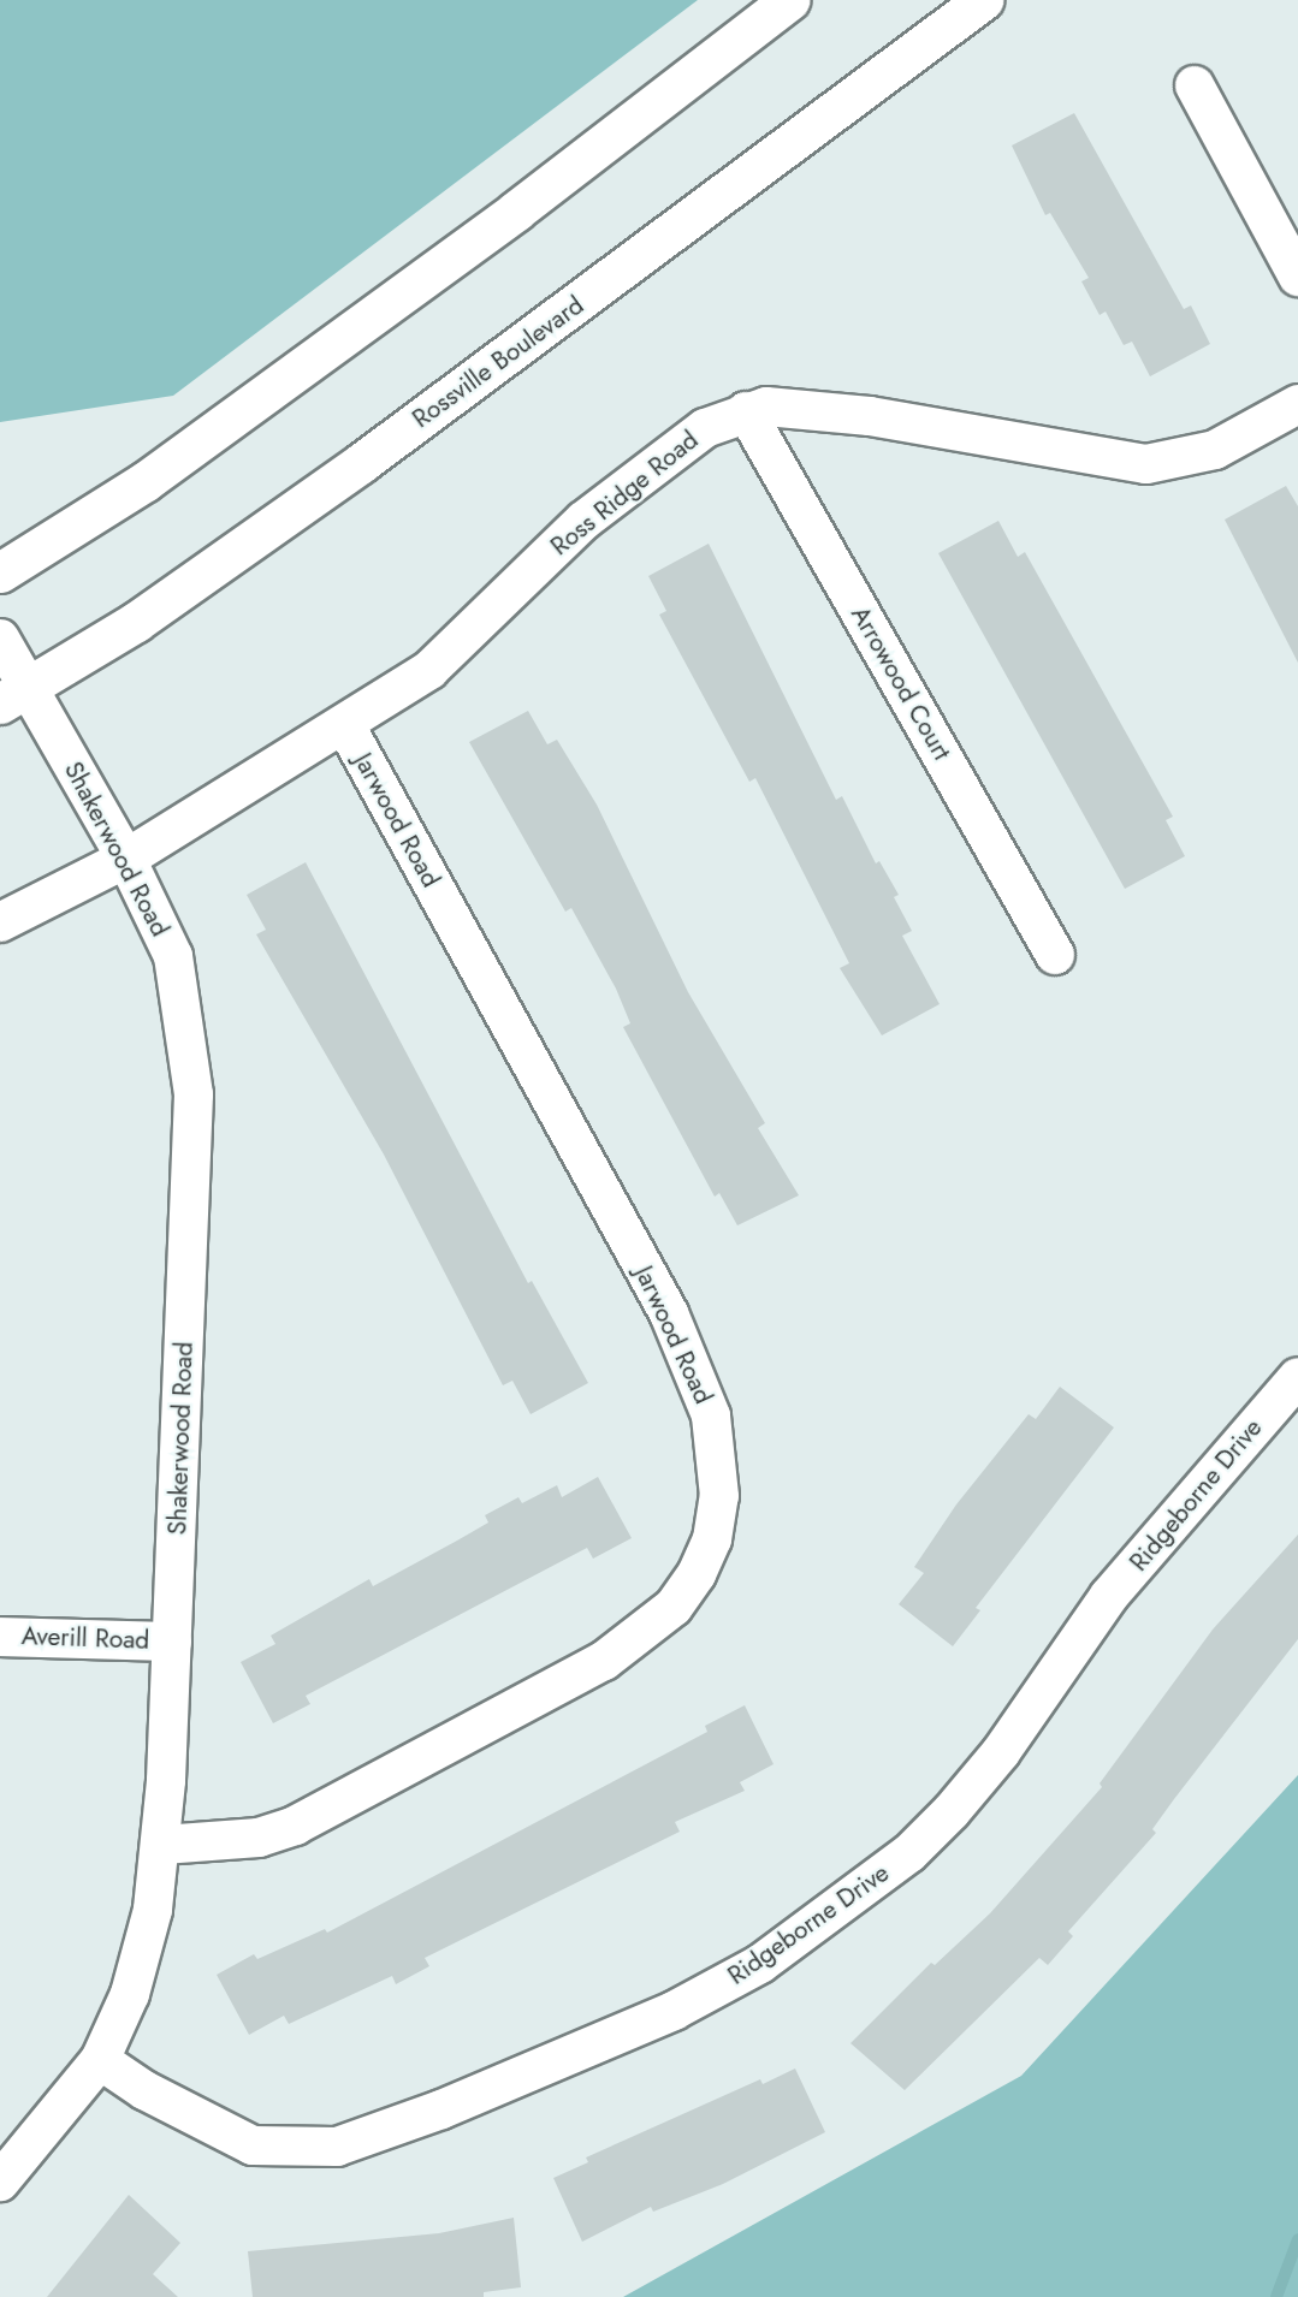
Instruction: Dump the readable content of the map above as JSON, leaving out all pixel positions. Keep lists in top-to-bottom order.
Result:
{
  "streets": {
    "main road": ["Rossville Boulevard"],
    "street": [
      "Ross Ridge Road",
      "Arrowood Court",
      "Jarwood Road",
      "Shakerwood Road",
      "Ridgeborne Drive",
      "Averill Road"
    ]
  },
  "crossings": [
    ["Rossville Boulevard", "Shakerwood Road"],
    ["Ross Ridge Road", "Arrowood Court"],
    ["Ross Ridge Road", "Jarwood Road"],
    ["Ross Ridge Road", "Shakerwood Road"],
    ["Jarwood Road", "Shakerwood Road"],
    ["Shakerwood Road", "Ridgeborne Drive"],
    ["Shakerwood Road", "Averill Road"]
  ]
}
